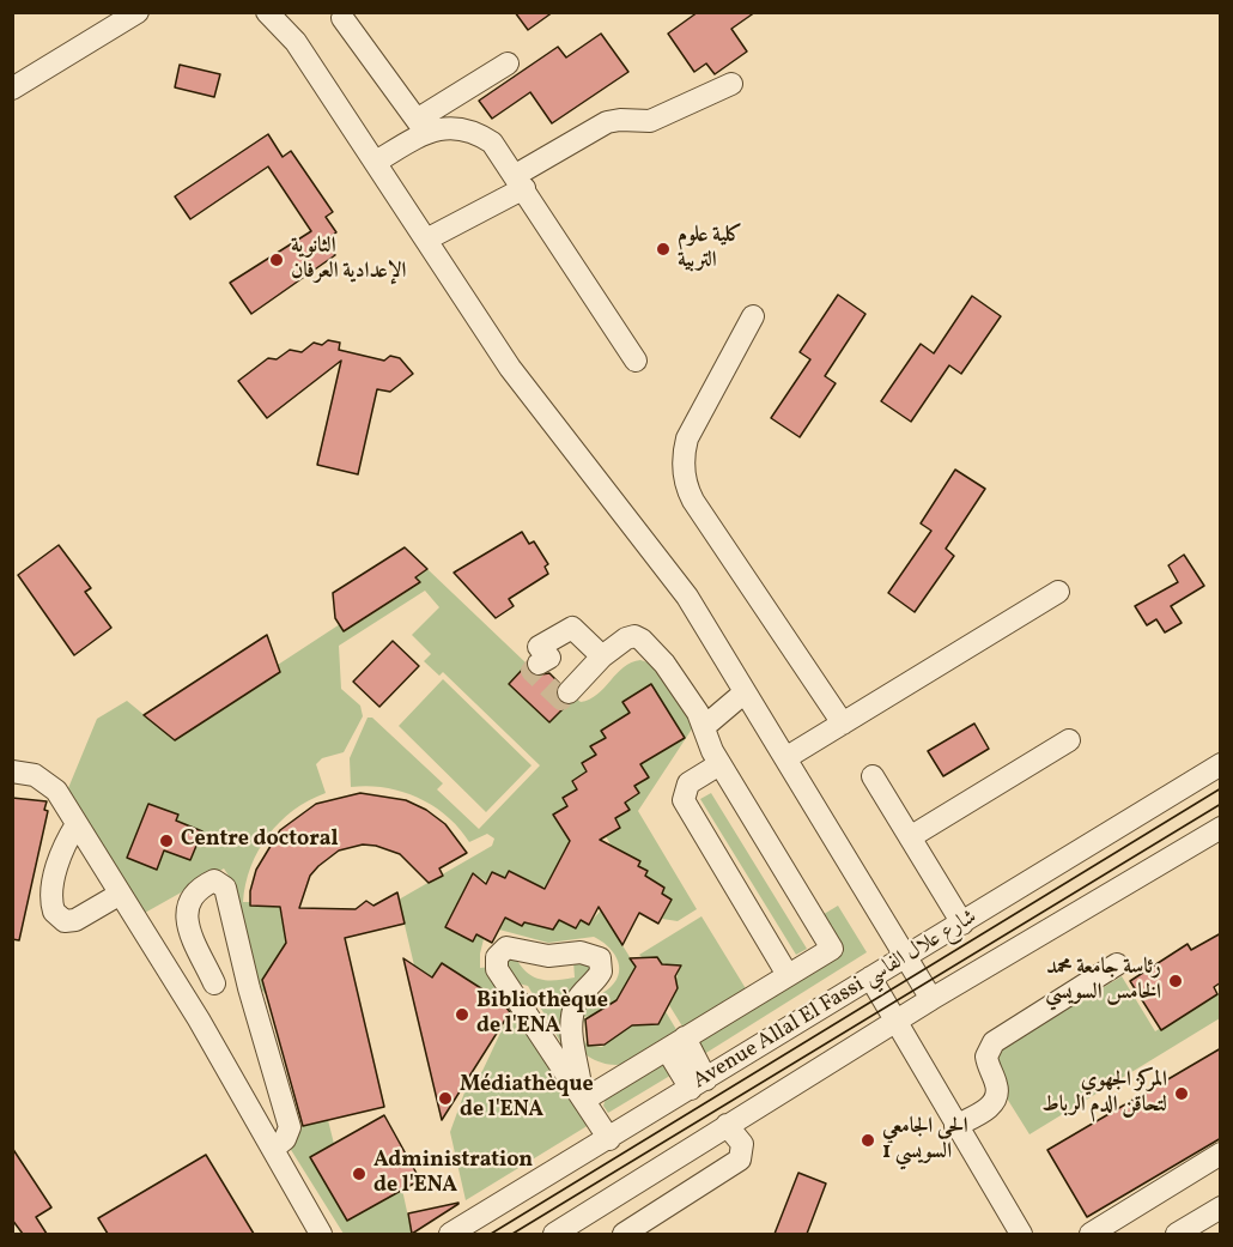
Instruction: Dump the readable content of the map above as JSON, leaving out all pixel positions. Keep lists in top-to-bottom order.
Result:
{
  "streets": {
    "street": ["Avenue Allal El Fassi شارع علال الفاسي"]
  },
  "places": [
    "كلية علوم التربية",
    "الثانوية الإعدادية العرفان",
    "Centre doctoral",
    "رئاسة جامعة محمد الخامس السويسي",
    "Bibliothèque de l'ENA",
    "المركز الجهوي لتحاقن الدم الرباط",
    "Médiathèque de l'ENA",
    "الحي الجامعي السويسي 1",
    "Administration de l'ENA"
  ]
}
